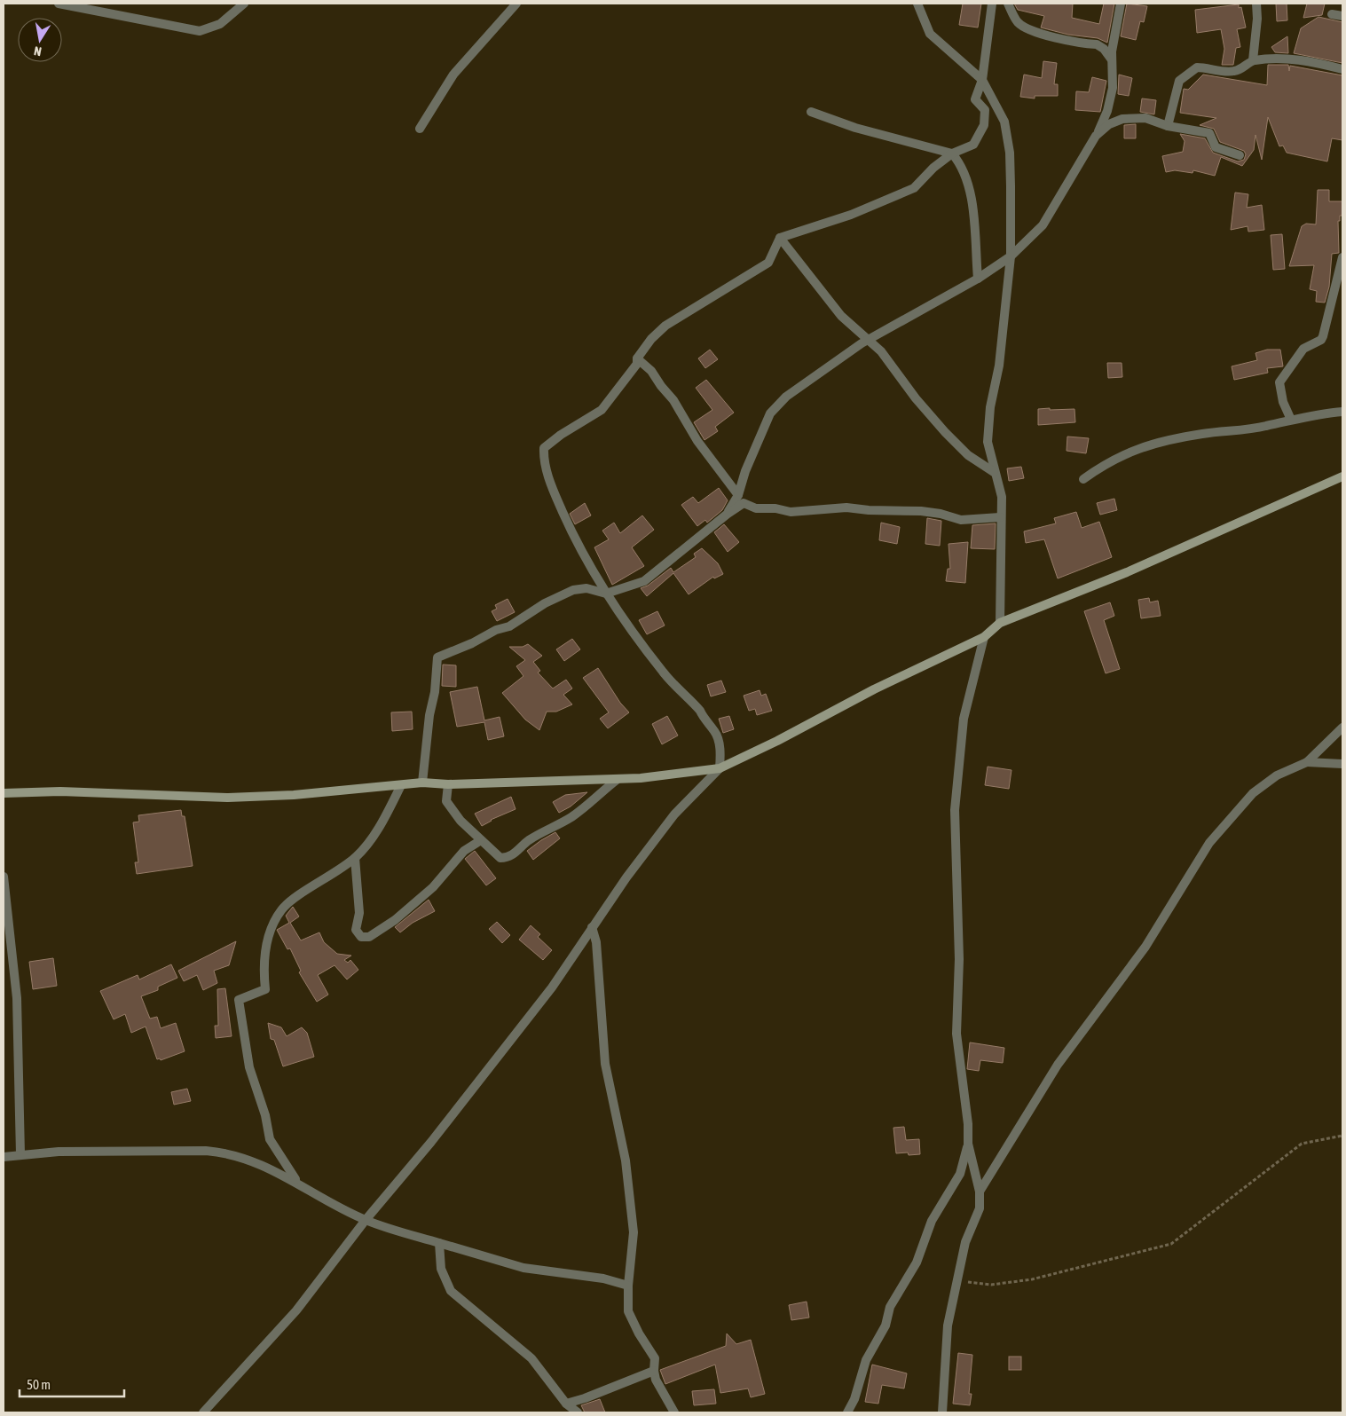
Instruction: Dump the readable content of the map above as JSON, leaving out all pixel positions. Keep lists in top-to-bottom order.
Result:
{
  "scale_bar": "50 m",
  "north": "bottom"
}
